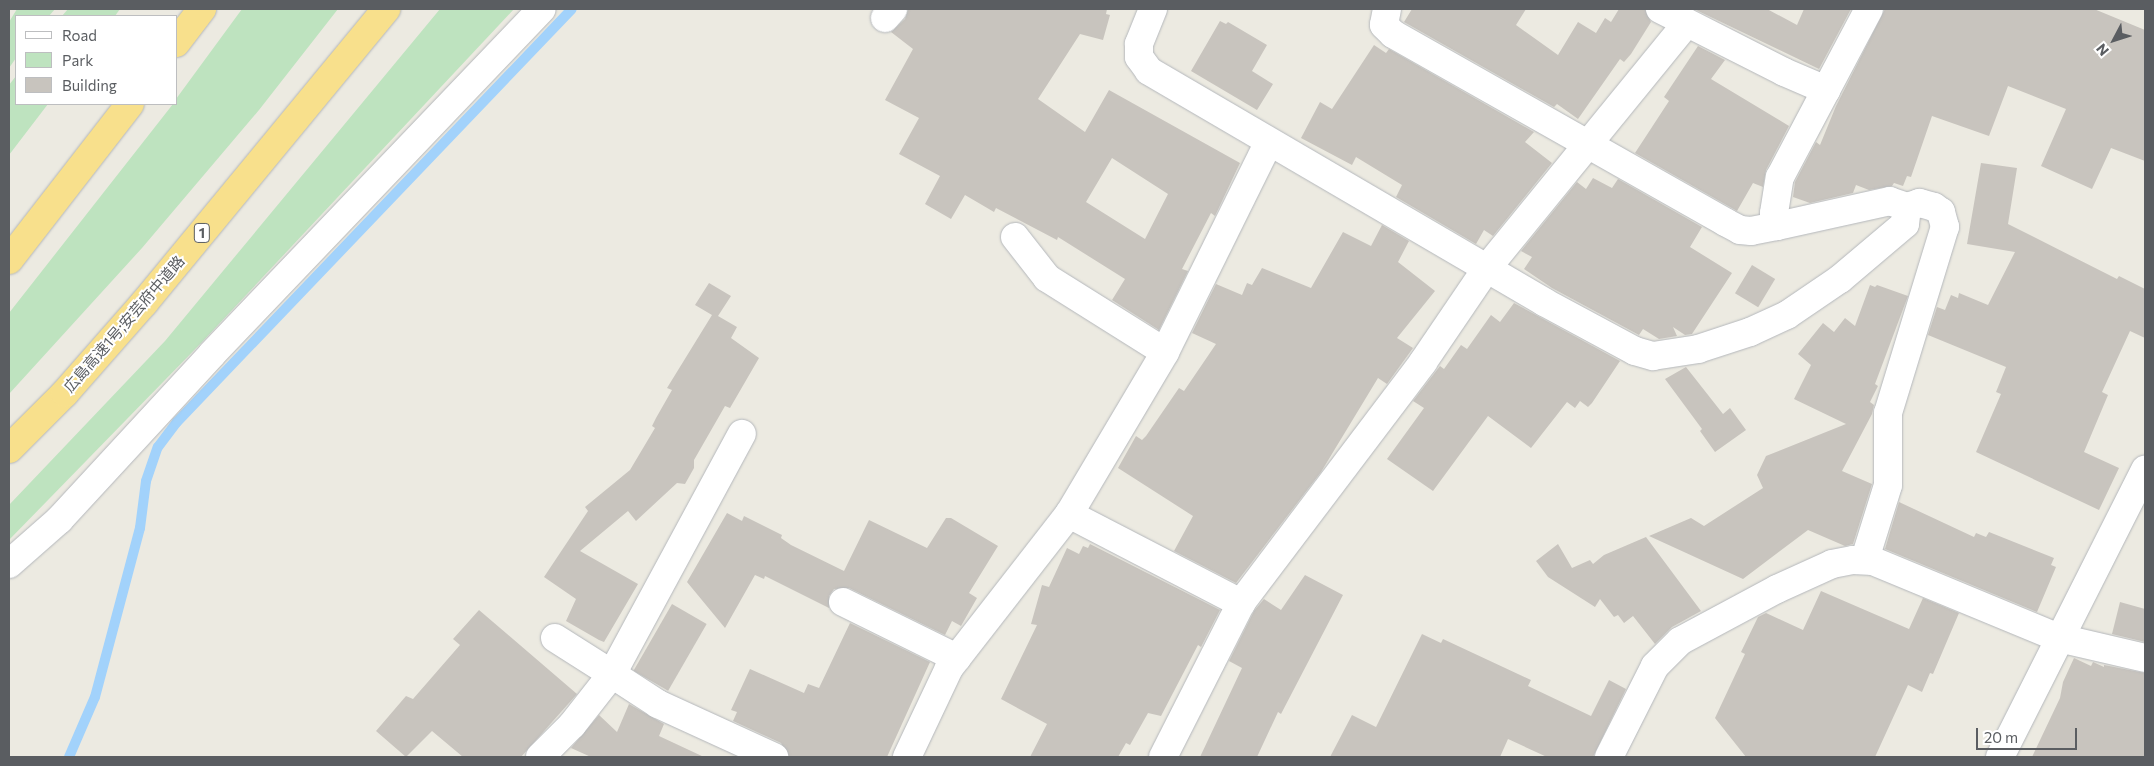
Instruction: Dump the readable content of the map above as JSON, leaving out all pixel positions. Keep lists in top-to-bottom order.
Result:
{
  "streets": {
    "highway": ["1", "広島高速1号;安芸府中道路"]
  },
  "legend": ["Road", "Park", "Building"],
  "scale_bar": "20 m",
  "north": "bottom left"
}
